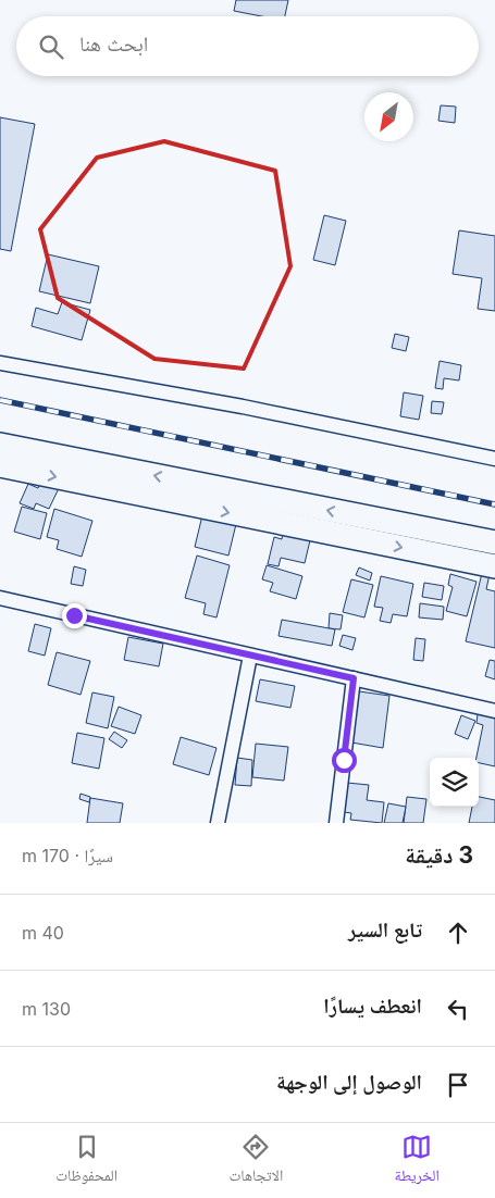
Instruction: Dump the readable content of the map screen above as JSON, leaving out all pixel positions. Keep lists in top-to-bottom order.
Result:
{
  "north": "bottom left",
  "page": {
    "search": "ابحث هنا",
    "heading": ["3 دقيقة", "سيرًا · 170 m"],
    "list": [
      ["تابع السير", "40 m"],
      ["انعطف يسارًا", "130 m"],
      "الوصول إلى الوجهة"
    ],
    "nav": ["الخريطة", "الاتجاهات", "المحفوظات"]
  }
}
